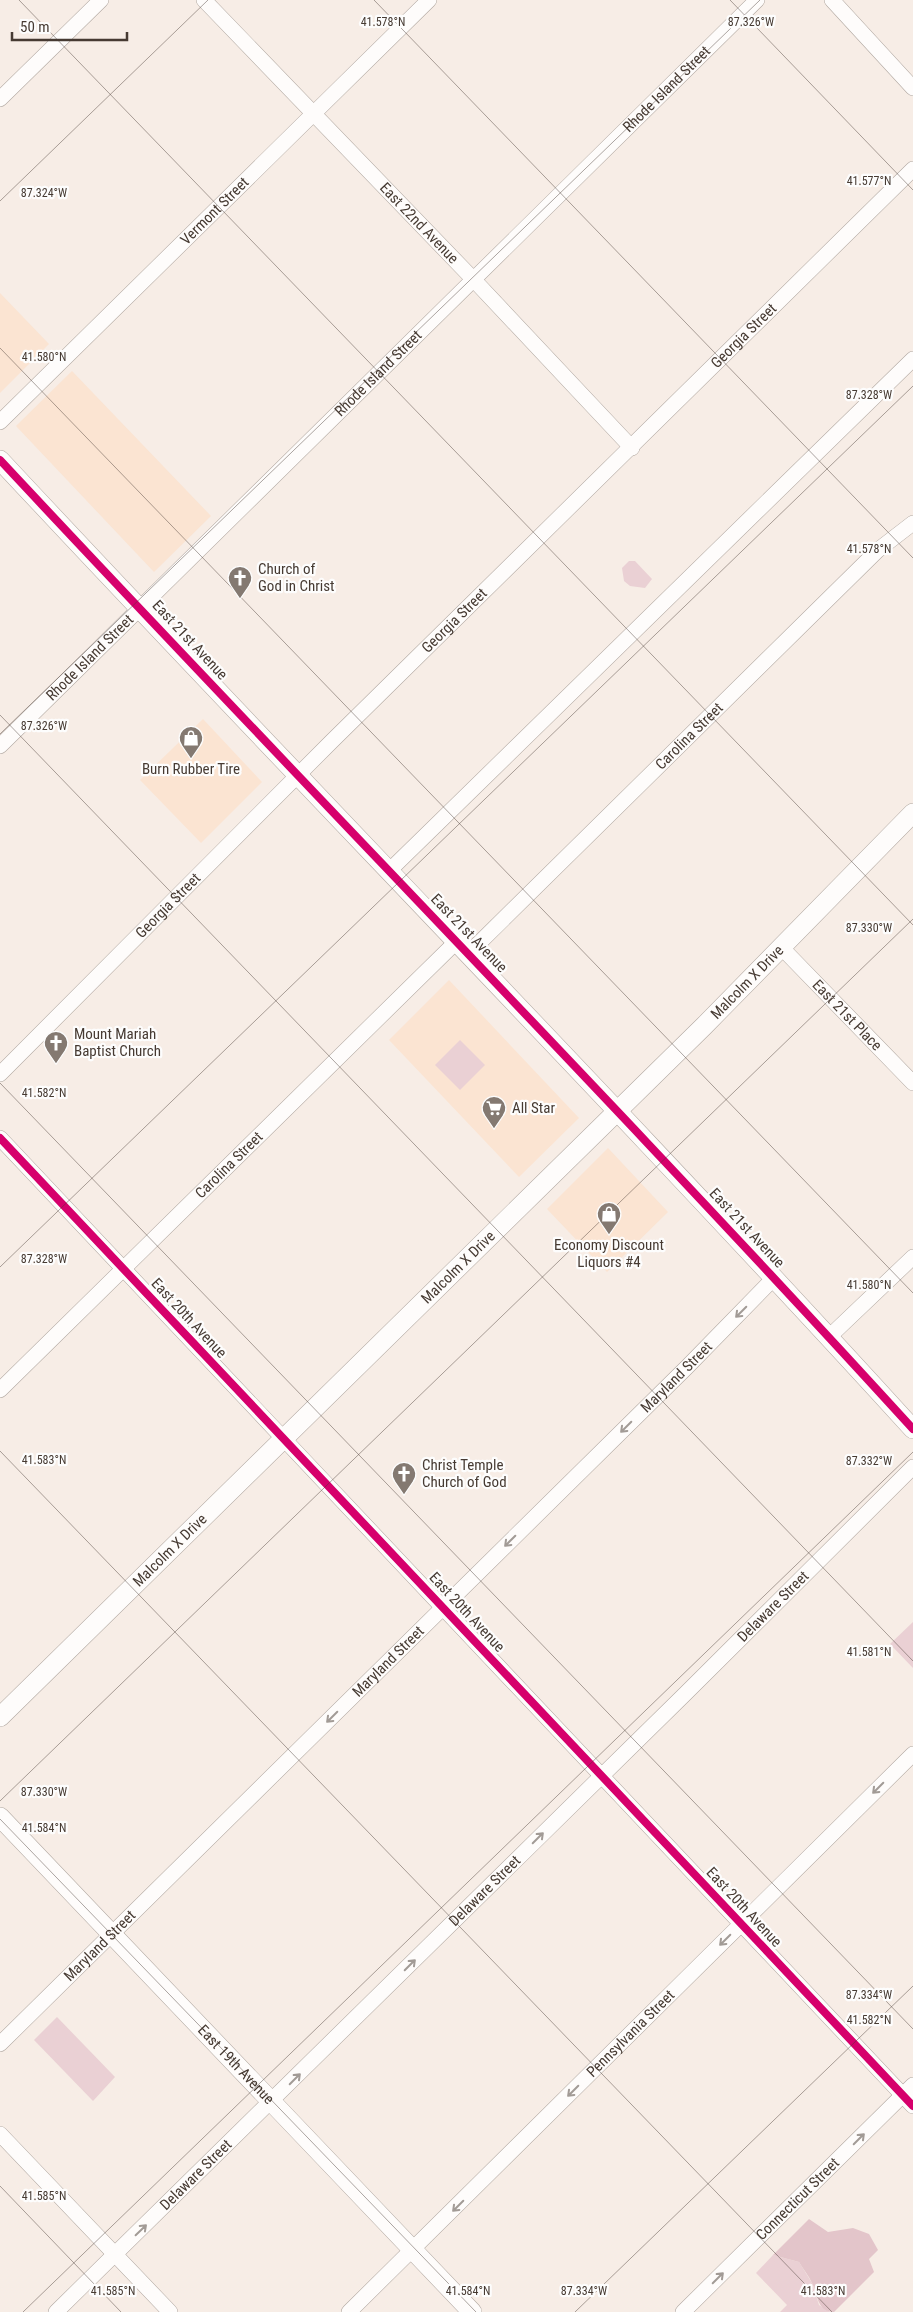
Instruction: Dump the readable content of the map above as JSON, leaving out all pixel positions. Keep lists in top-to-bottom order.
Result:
{
  "streets": {
    "street": [
      "Rhode Island Street",
      "Vermont Street",
      "East 22nd Avenue",
      "Georgia Street",
      "East 21st Avenue",
      "Carolina Street",
      "Malcolm X Drive",
      "East 21st Place",
      "East 20th Avenue",
      "Maryland Street",
      "Delaware Street",
      "Pennsylvania Street",
      "East 19th Avenue",
      "Connecticut Street"
    ]
  },
  "crossings": [
    ["Rhode Island Street", "East 22nd Avenue"],
    ["Rhode Island Street", "East 21st Avenue"],
    ["Vermont Street", "East 22nd Avenue"],
    ["East 22nd Avenue", "Georgia Street"],
    ["Georgia Street", "East 21st Avenue"],
    ["East 21st Avenue", "Carolina Street"],
    ["East 21st Avenue", "Malcolm X Drive"],
    ["East 21st Avenue", "Maryland Street"],
    ["Carolina Street", "East 20th Avenue"],
    ["Malcolm X Drive", "East 21st Place"],
    ["Malcolm X Drive", "East 20th Avenue"],
    ["East 20th Avenue", "Maryland Street"],
    ["East 20th Avenue", "Delaware Street"],
    ["East 20th Avenue", "Pennsylvania Street"],
    ["East 20th Avenue", "Connecticut Street"],
    ["Maryland Street", "East 19th Avenue"],
    ["Delaware Street", "East 19th Avenue"],
    ["Pennsylvania Street", "East 19th Avenue"]
  ],
  "one_way": [
    "Maryland Street",
    "Delaware Street",
    "Pennsylvania Street",
    "Connecticut Street"
  ],
  "places": {
    "church": ["Church of God in Christ", "Mount Mariah Baptist Church", "Christ Temple Church of God"],
    "shop": ["Burn Rubber Tire", "Economy Discount Liquors #4"],
    "supermarket": ["All Star"]
  },
  "scale_bar": "50 m",
  "coordinates": [
    "87.326°W",
    "41.578°N",
    "41.577°N",
    "87.324°W",
    "41.580°N",
    "87.328°W",
    "87.330°W",
    "41.582°N",
    "41.583°N",
    "87.332°W",
    "41.581°N",
    "41.584°N",
    "87.334°W",
    "41.585°N"
  ]
}
